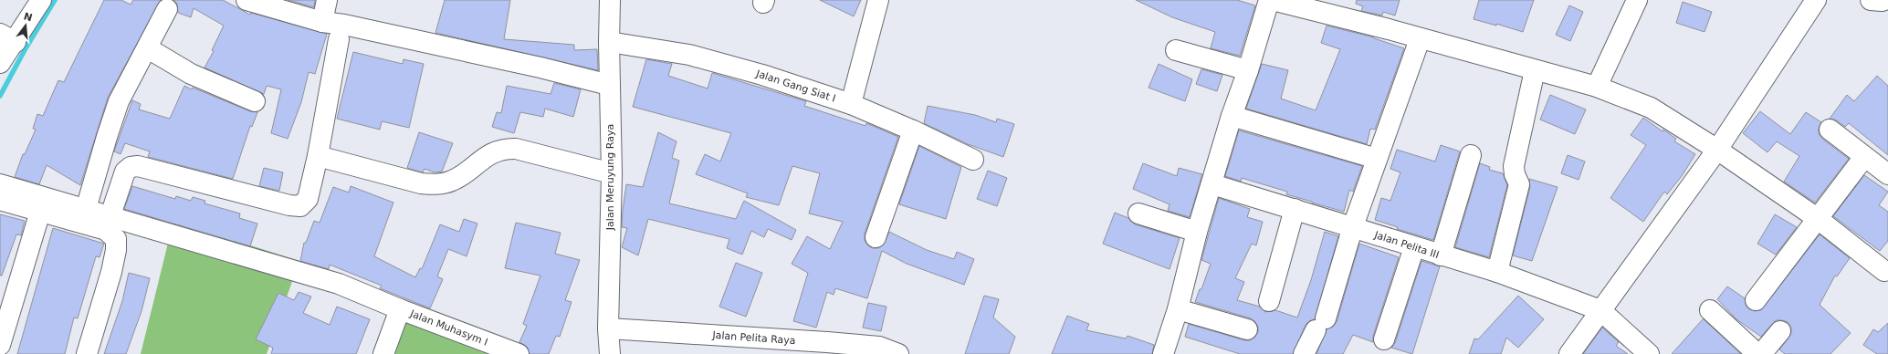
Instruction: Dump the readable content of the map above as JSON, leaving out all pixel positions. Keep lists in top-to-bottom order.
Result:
{
  "streets": {
    "street": [
      "Jalan Gang Siat I",
      "Jalan Meruyung Raya",
      "Jalan Pelita III",
      "Jalan Muhasym I",
      "Jalan Pelita Raya"
    ]
  },
  "crossings": [
    ["Jalan Gang Siat I", "Jalan Meruyung Raya"],
    ["Jalan Meruyung Raya", "Jalan Pelita Raya"]
  ],
  "north": "top"
}
